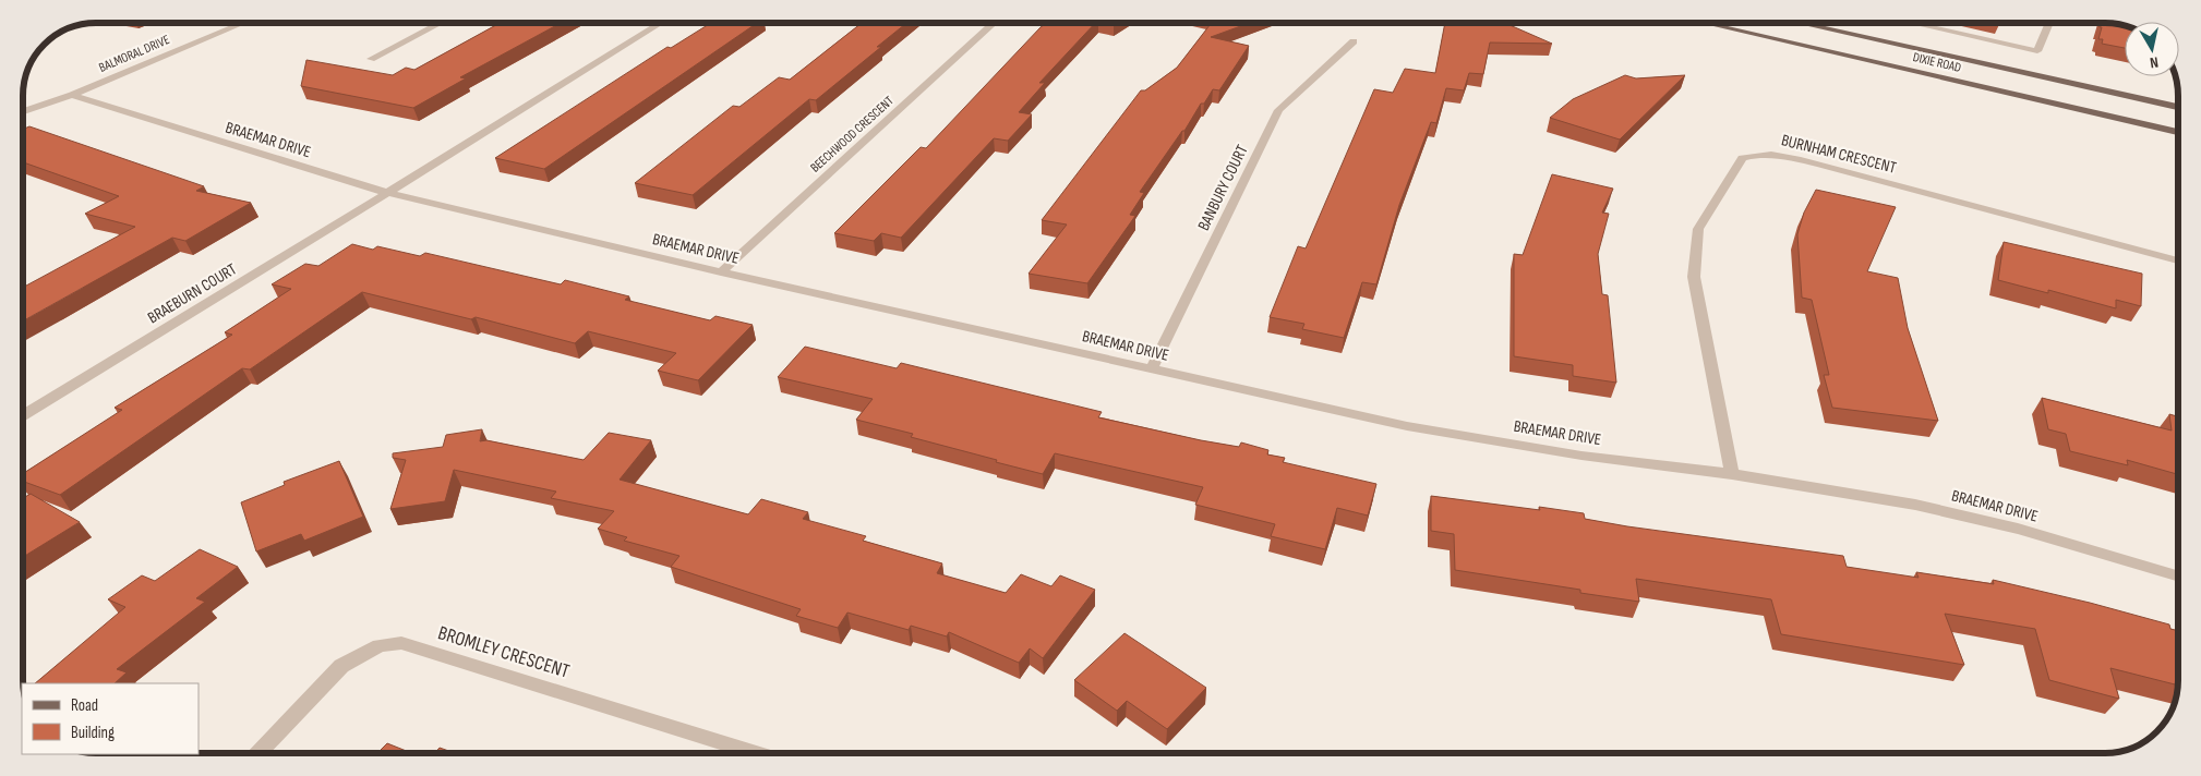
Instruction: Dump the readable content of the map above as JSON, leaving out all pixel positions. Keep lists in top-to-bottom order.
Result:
{
  "streets": {
    "main road": ["DIXIE ROAD"],
    "street": [
      "BALMORAL DRIVE",
      "BEECHWOOD CRESCENT",
      "BRAEMAR DRIVE",
      "BURNHAM CRESCENT",
      "BANBURY COURT",
      "BRAEBURN COURT",
      "BROMLEY CRESCENT"
    ]
  },
  "crossings": [
    ["BALMORAL DRIVE", "BRAEMAR DRIVE"],
    ["BEECHWOOD CRESCENT", "BRAEMAR DRIVE"],
    ["BRAEMAR DRIVE", "BURNHAM CRESCENT"],
    ["BRAEMAR DRIVE", "BANBURY COURT"],
    ["BRAEMAR DRIVE", "BRAEBURN COURT"]
  ],
  "legend": ["Road", "Building"],
  "north": "bottom"
}
